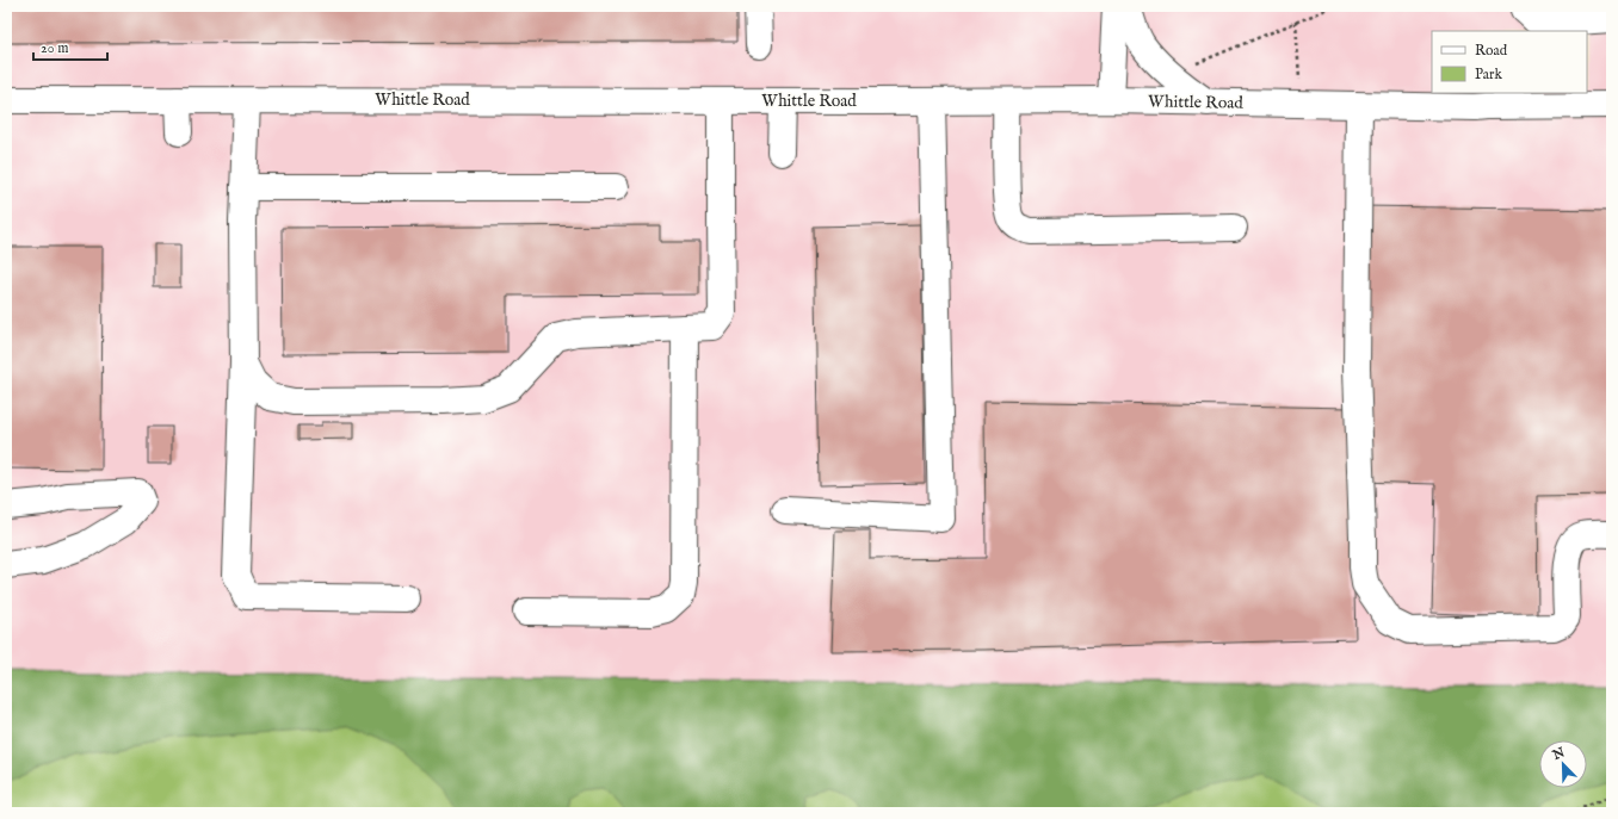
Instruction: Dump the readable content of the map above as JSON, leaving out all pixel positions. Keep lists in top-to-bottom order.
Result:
{
  "streets": {
    "street": ["Whittle Road"]
  },
  "legend": ["Road", "Park"],
  "scale_bar": "20 m",
  "north": "top left"
}
